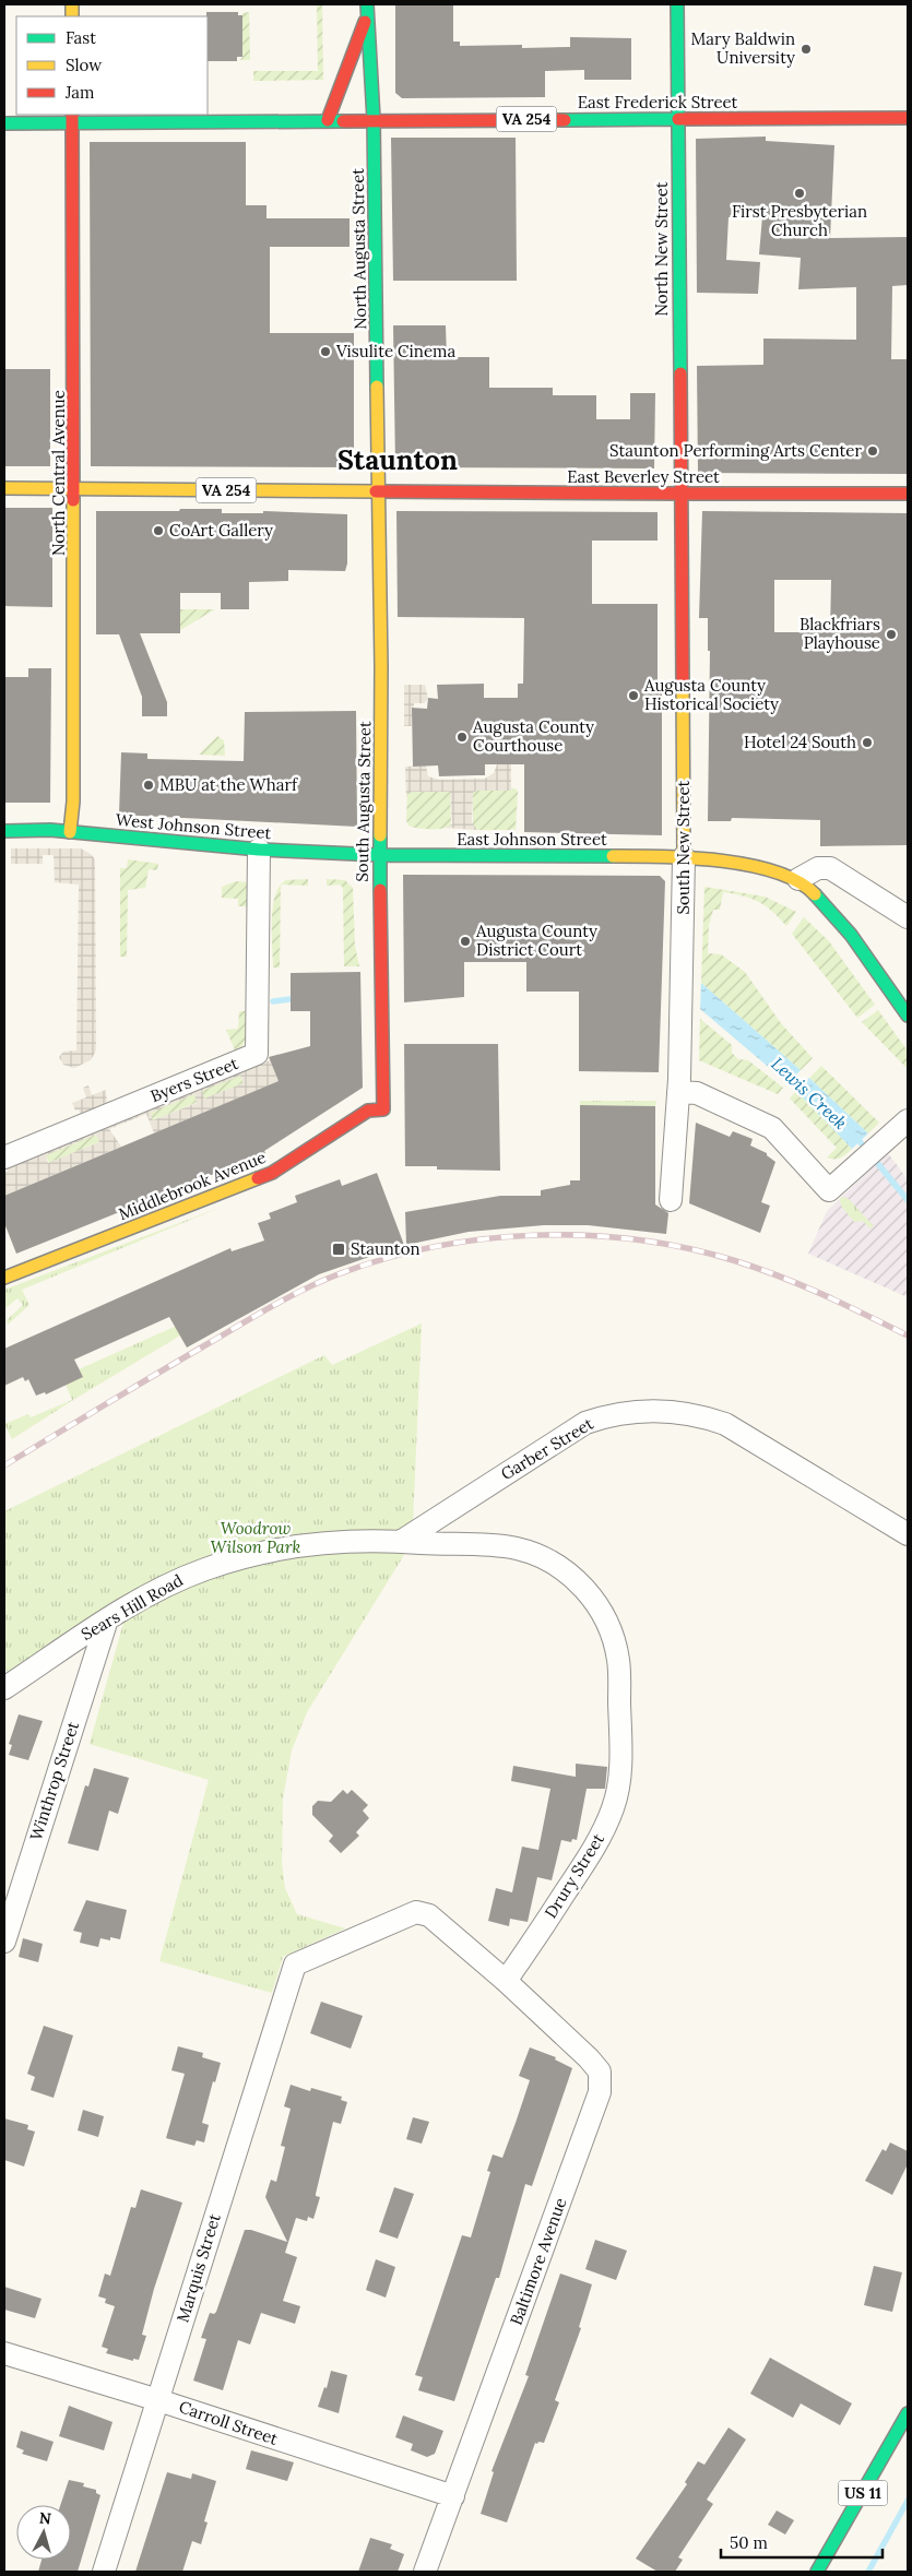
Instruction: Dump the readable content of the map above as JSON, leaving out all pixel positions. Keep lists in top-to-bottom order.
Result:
{
  "streets": {
    "main road": [
      "East Frederick Street",
      "VA 254",
      "North Augusta Street",
      "North New Street",
      "North Central Avenue",
      "East Beverley Street",
      "South Augusta Street",
      "West Johnson Street",
      "East Johnson Street",
      "South New Street",
      "Middlebrook Avenue",
      "US 11"
    ],
    "street": [
      "Byers Street",
      "Garber Street",
      "Sears Hill Road",
      "Winthrop Street",
      "Drury Street",
      "Baltimore Avenue",
      "Marquis Street",
      "Carroll Street"
    ]
  },
  "crossings": [
    ["East Frederick Street", "VA 254"],
    ["East Frederick Street", "North Augusta Street"],
    ["East Frederick Street", "North New Street"],
    ["VA 254", "North Augusta Street"],
    ["VA 254", "North Central Avenue"],
    ["VA 254", "East Beverley Street"],
    ["VA 254", "South Augusta Street"],
    ["North Augusta Street", "East Beverley Street"],
    ["North Augusta Street", "South Augusta Street"],
    ["North New Street", "East Beverley Street"],
    ["North New Street", "South New Street"],
    ["North Central Avenue", "West Johnson Street"],
    ["East Beverley Street", "South Augusta Street"],
    ["East Beverley Street", "South New Street"],
    ["South Augusta Street", "West Johnson Street"],
    ["South Augusta Street", "East Johnson Street"],
    ["South Augusta Street", "Middlebrook Avenue"],
    ["West Johnson Street", "East Johnson Street"],
    ["West Johnson Street", "Byers Street"],
    ["East Johnson Street", "South New Street"],
    ["Garber Street", "Sears Hill Road"],
    ["Garber Street", "Drury Street"],
    ["Sears Hill Road", "Winthrop Street"],
    ["Sears Hill Road", "Drury Street"],
    ["Drury Street", "Baltimore Avenue"],
    ["Drury Street", "Marquis Street"],
    ["Baltimore Avenue", "Marquis Street"],
    ["Baltimore Avenue", "Carroll Street"],
    ["Marquis Street", "Carroll Street"]
  ],
  "districts": ["Staunton"],
  "water": ["Lewis Creek"],
  "parks": ["Woodrow Wilson Park"],
  "places": {
    "other": [
      "Mary Baldwin University",
      "First Presbyterian Church",
      "Visulite Cinema",
      "Staunton Performing Arts Center",
      "CoArt Gallery",
      "Blackfriars Playhouse",
      "Augusta County Historical Society",
      "Augusta County Courthouse",
      "Hotel 24 South",
      "MBU at the Wharf",
      "Augusta County District Court"
    ],
    "transit": ["Staunton"]
  },
  "legend": ["Fast", "Slow", "Jam"],
  "scale_bar": "50 m",
  "north": "top"
}
